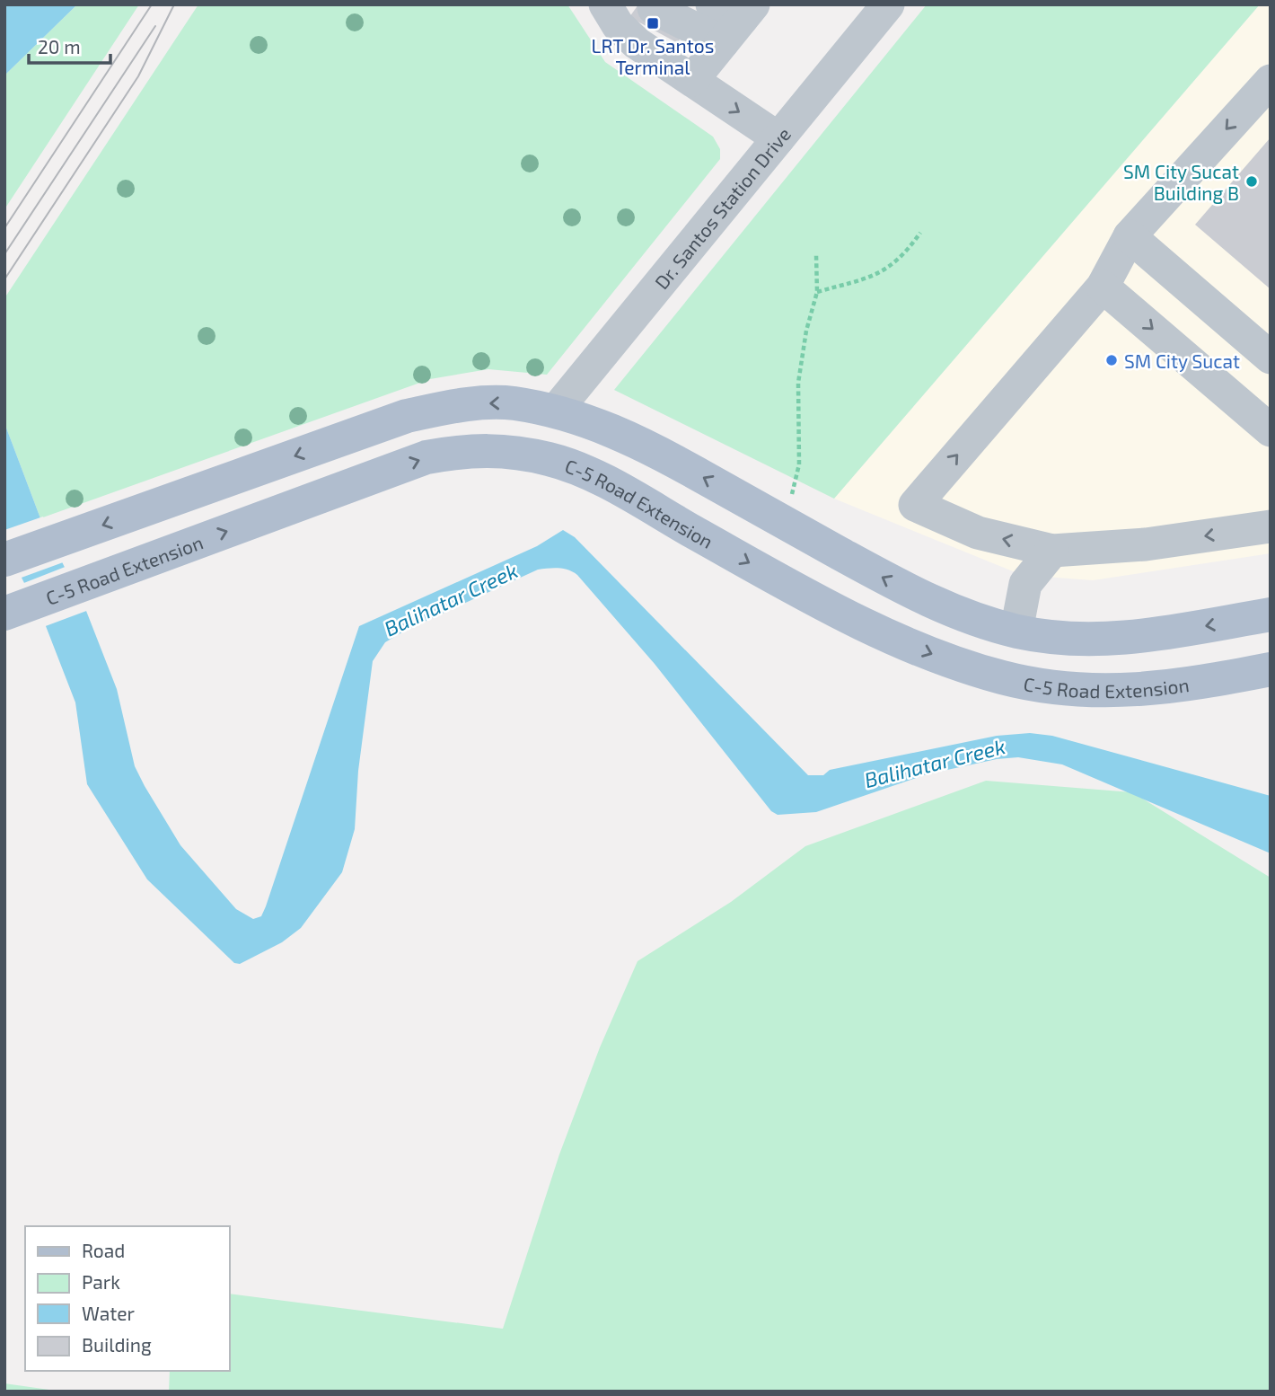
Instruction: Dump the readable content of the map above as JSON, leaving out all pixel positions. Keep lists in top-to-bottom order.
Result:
{
  "streets": {
    "main road": ["C-5 Road Extension"],
    "lane": ["Dr. Santos Station Drive"]
  },
  "water": ["Balihatar Creek"],
  "places": {
    "transit": ["LRT Dr. Santos Terminal"],
    "other": ["SM City Sucat Building B", "SM City Sucat"]
  },
  "legend": [
    "Road",
    "Park",
    "Water",
    "Building"
  ],
  "scale_bar": "20 m"
}
